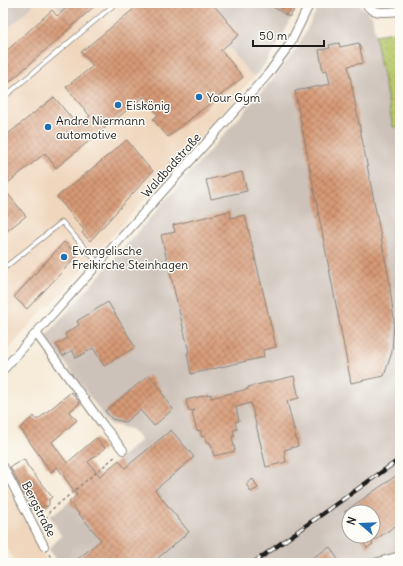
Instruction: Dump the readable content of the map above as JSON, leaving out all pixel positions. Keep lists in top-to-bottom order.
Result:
{
  "streets": {
    "street": ["Waldbadstraße", "Bergstraße"]
  },
  "places": [
    "Your Gym",
    "Eiskönig",
    "Andre Niermann automotive",
    "Evangelische Freikirche Steinhagen"
  ],
  "scale_bar": "50 m",
  "north": "left"
}
